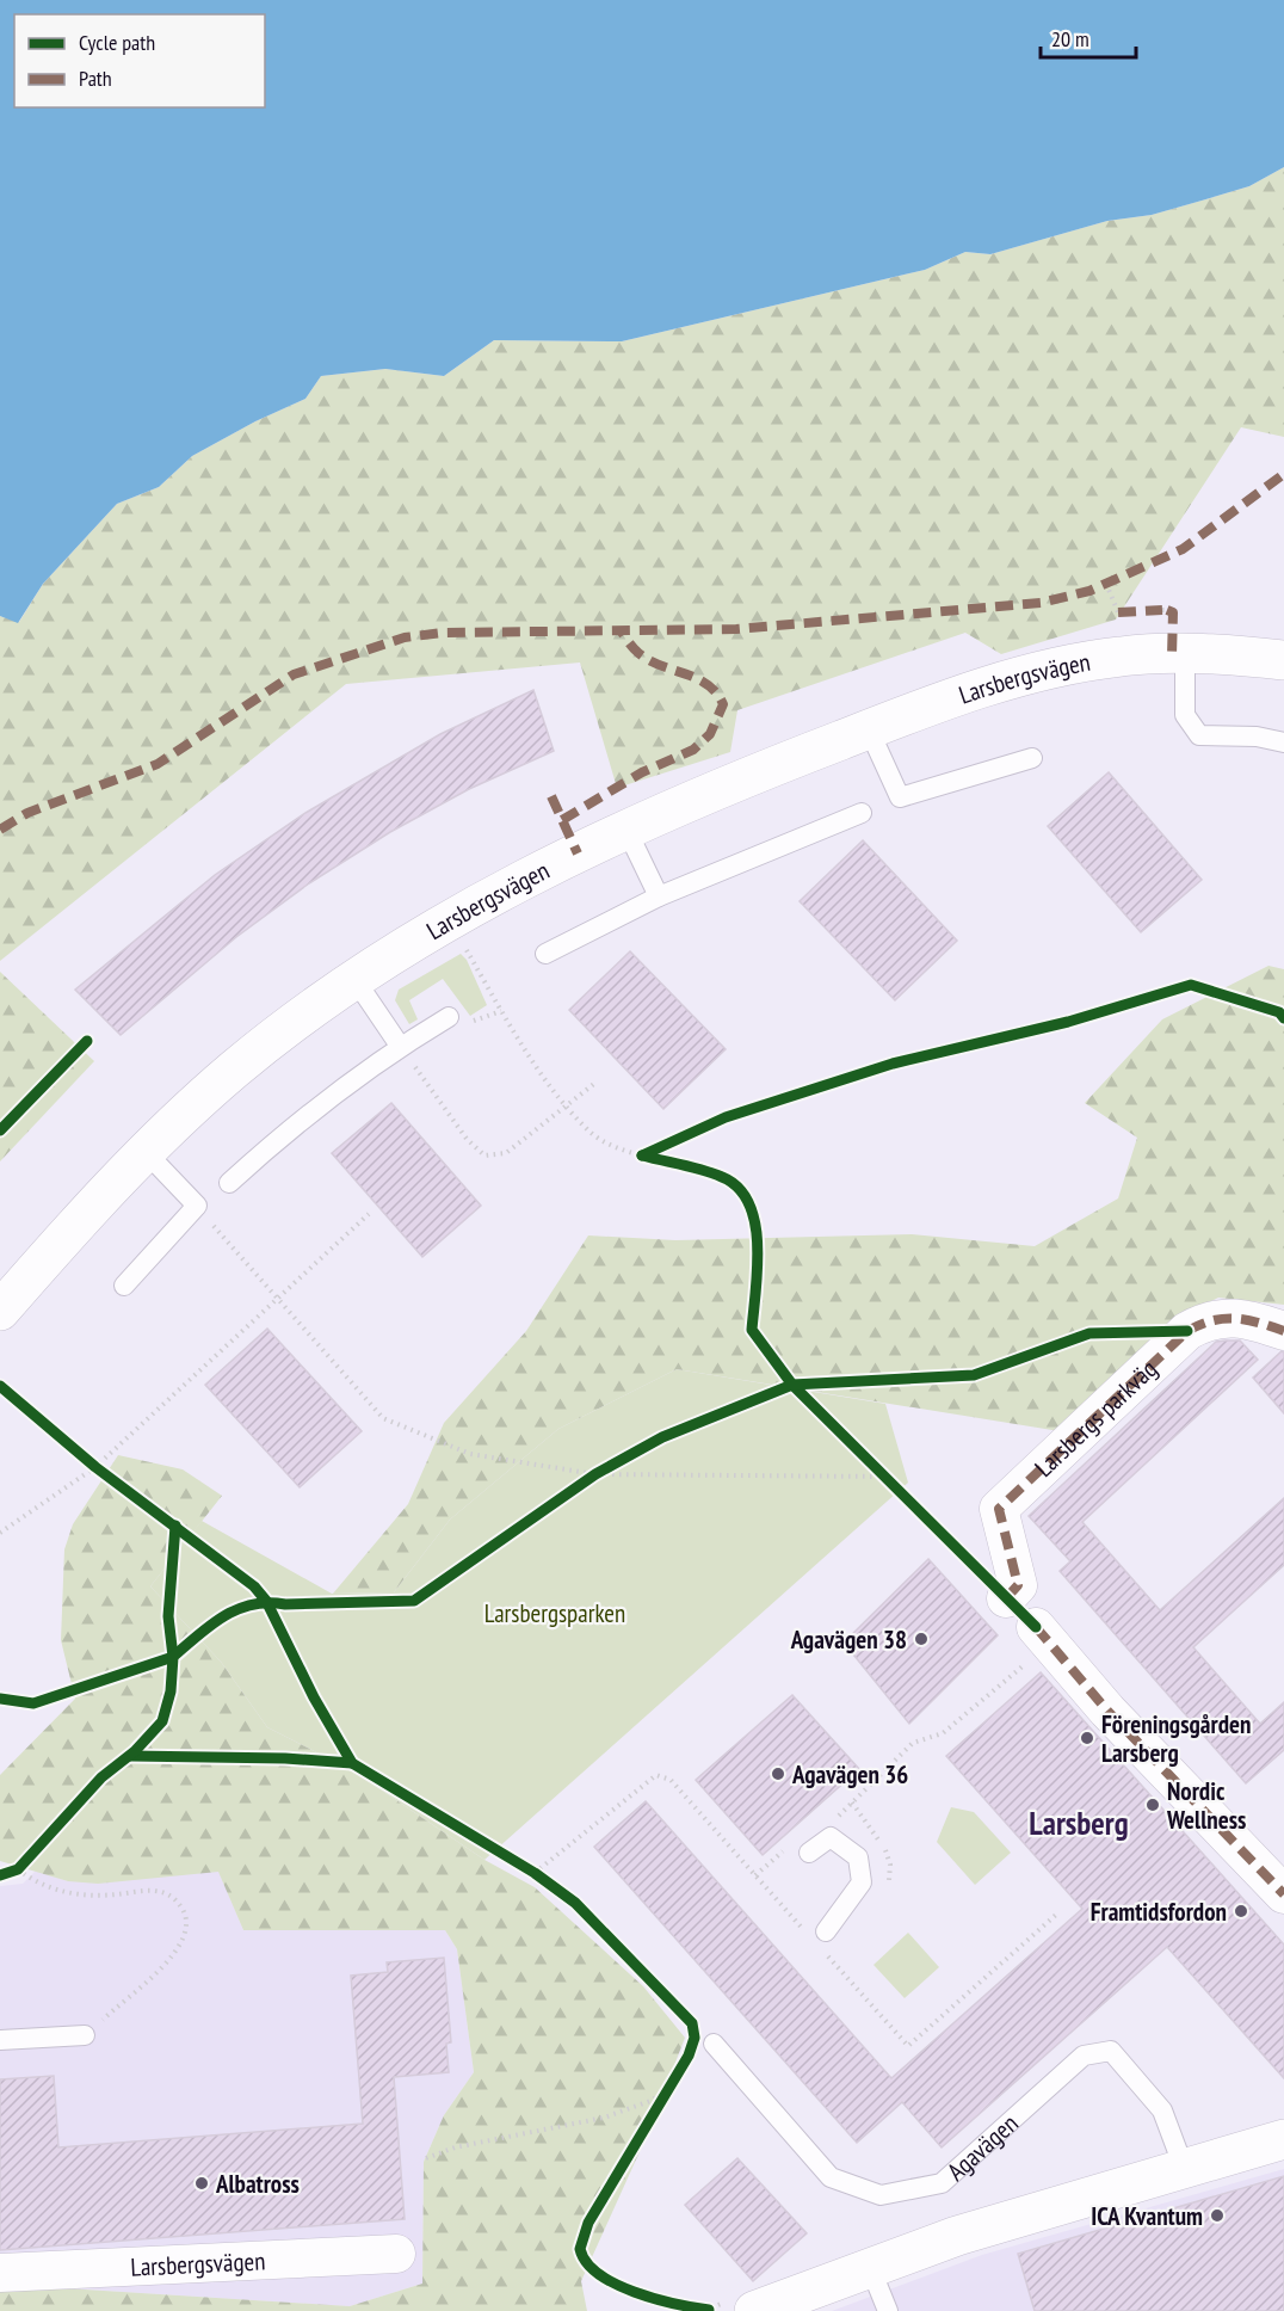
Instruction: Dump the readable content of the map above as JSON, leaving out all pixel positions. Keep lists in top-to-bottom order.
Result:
{
  "streets": {
    "street": ["Larsbergsvägen", "Larsbergs parkväg"],
    "lane": ["Agavägen"]
  },
  "districts": ["Larsberg"],
  "parks": ["Larsbergsparken"],
  "places": [
    "Agavägen 38",
    "Föreningsgården Larsberg",
    "Agavägen 36",
    "Nordic Wellness",
    "Framtidsfordon",
    "Albatross",
    "ICA Kvantum"
  ],
  "legend": ["Cycle path", "Path"],
  "scale_bar": "20 m"
}
